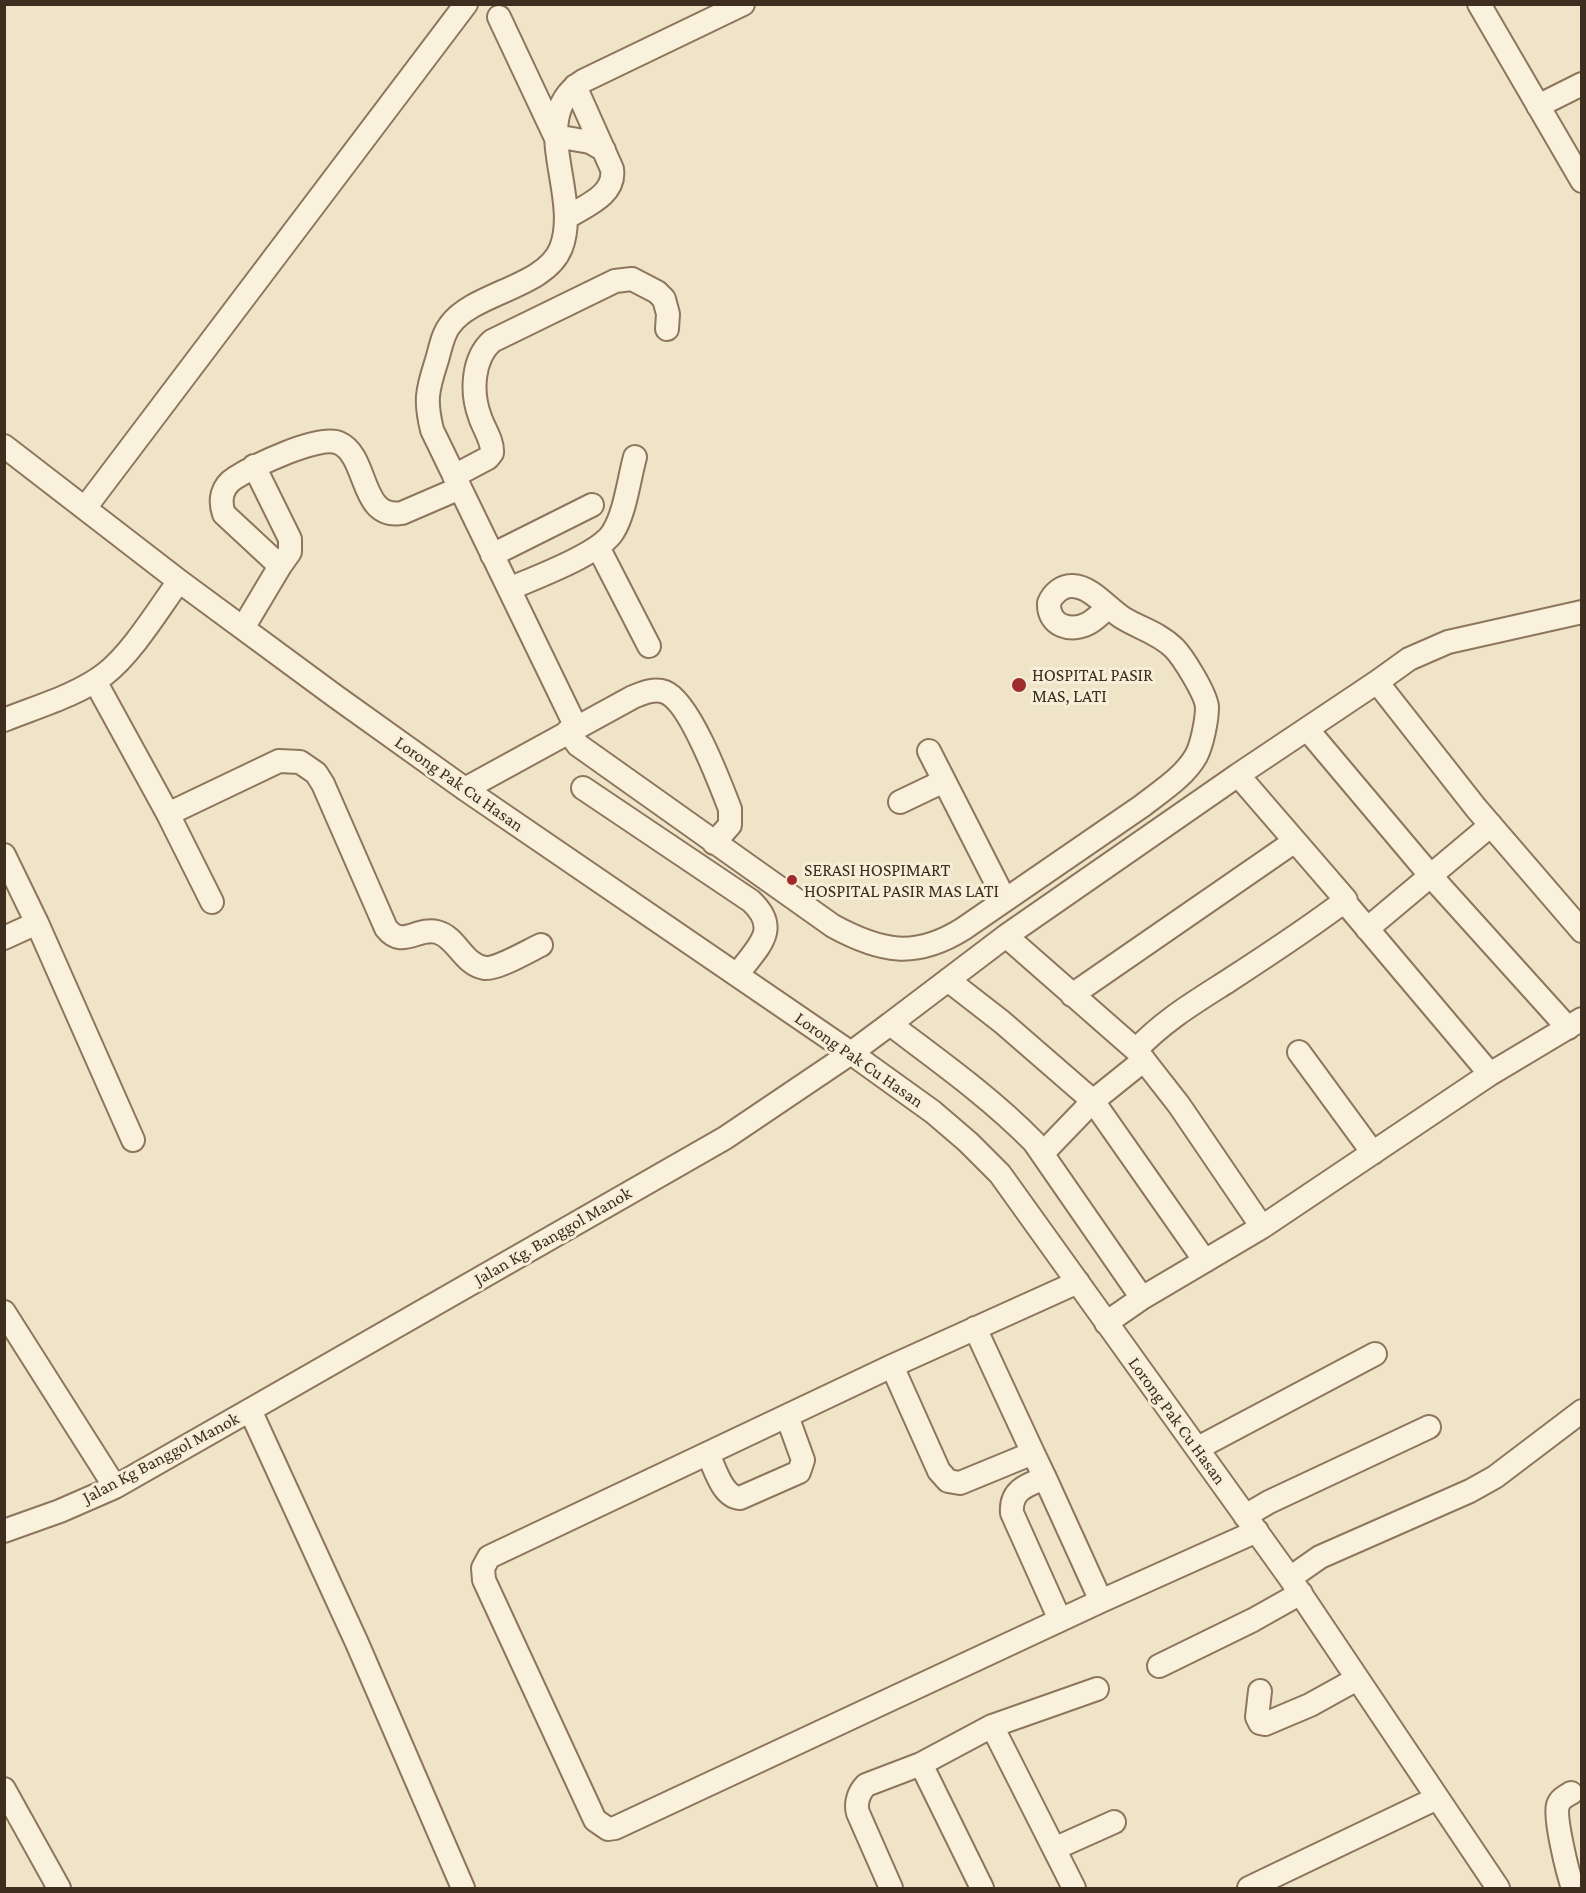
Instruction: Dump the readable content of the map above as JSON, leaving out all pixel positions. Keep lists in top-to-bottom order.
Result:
{
  "streets": {
    "street": ["Lorong Pak Cu Hasan", "Jalan Kg. Banggol Manok", "Jalan Kg Banggol Manok"]
  },
  "crossings": [
    ["Lorong Pak Cu Hasan", "Jalan Kg. Banggol Manok"],
    ["Jalan Kg. Banggol Manok", "Jalan Kg Banggol Manok"]
  ],
  "places": ["HOSPITAL PASIR MAS, LATI", "SERASI HOSPIMART HOSPITAL PASIR MAS LATI"]
}
